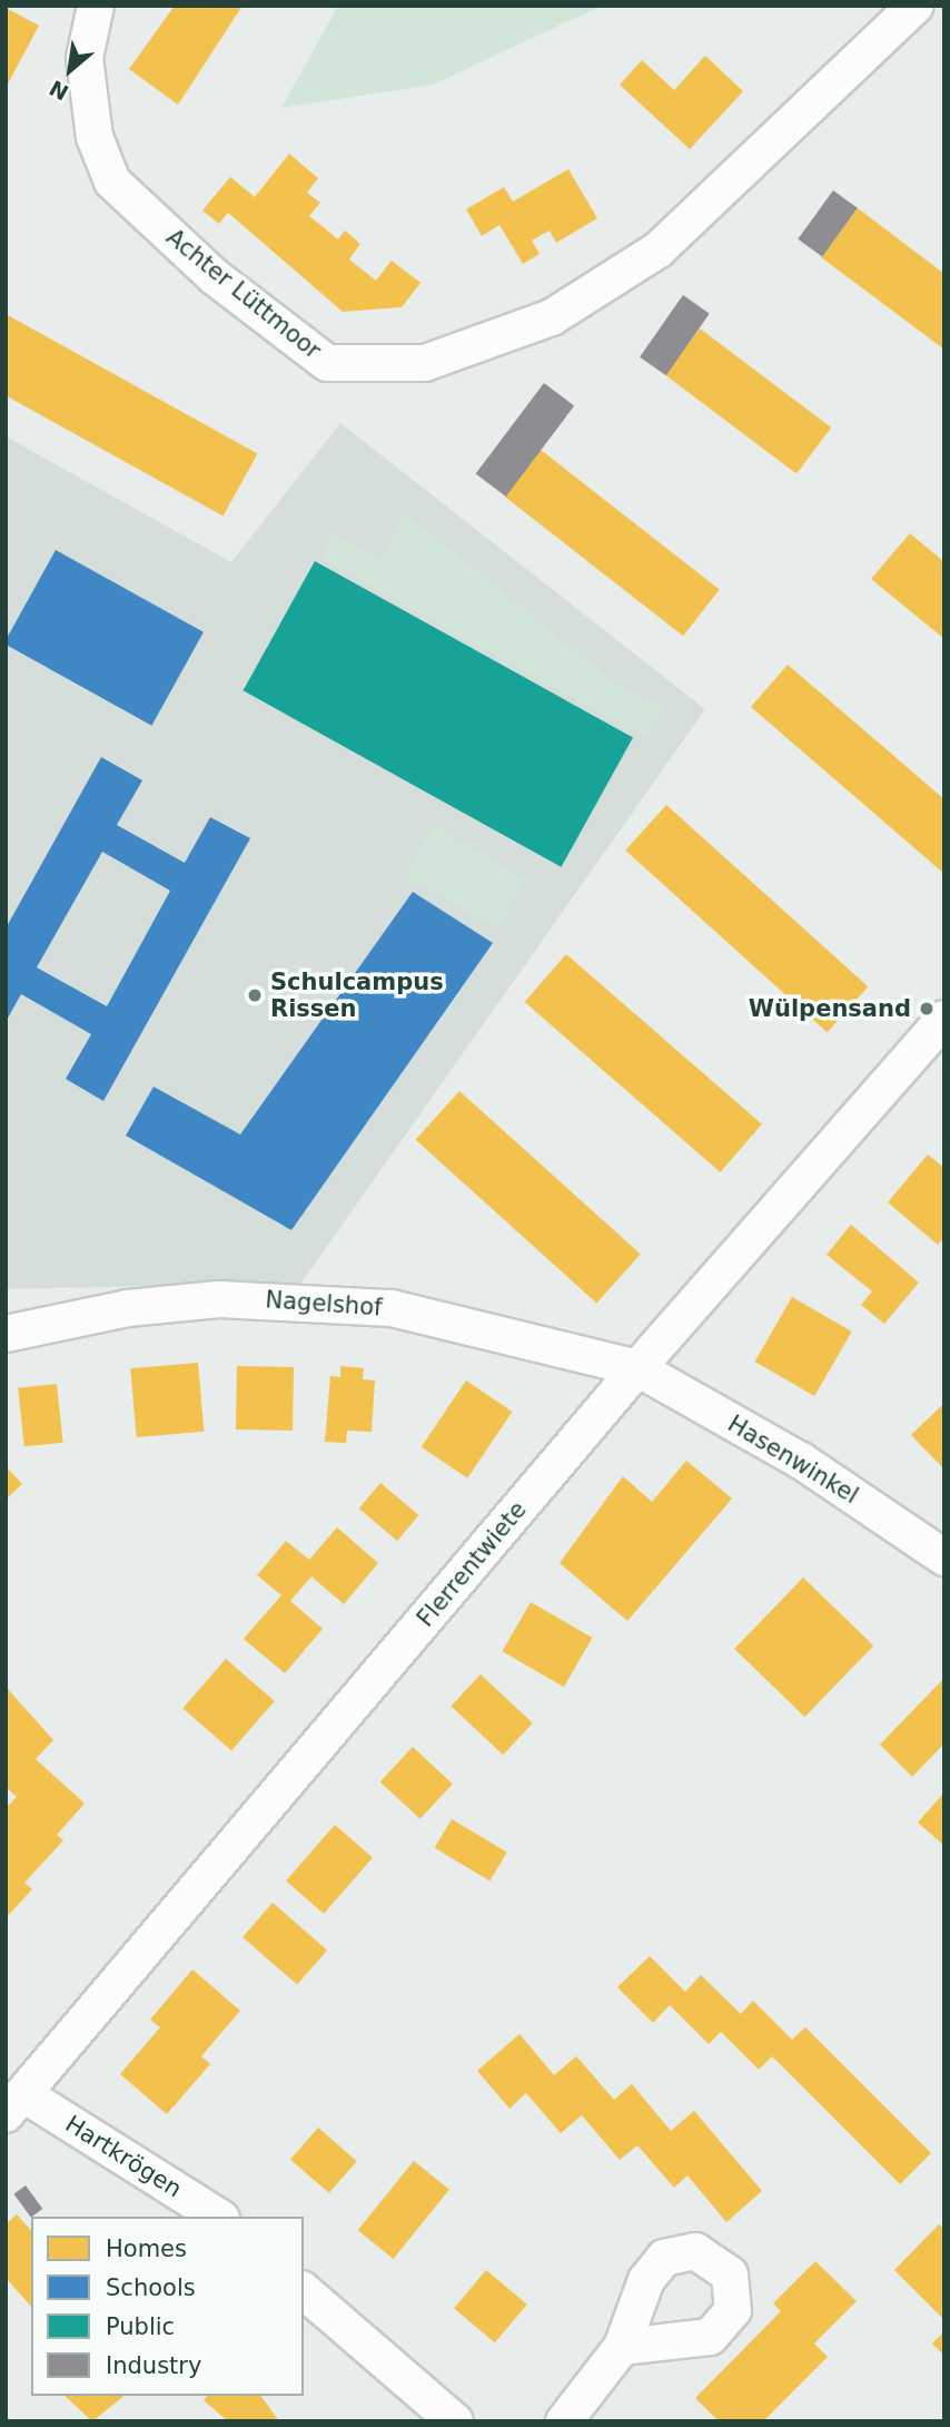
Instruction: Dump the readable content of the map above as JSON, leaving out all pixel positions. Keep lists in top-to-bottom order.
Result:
{
  "streets": {
    "street": [
      "Achter Lüttmoor",
      "Nagelshof",
      "Hasenwinkel",
      "Flerrentwiete",
      "Hartkrögen"
    ]
  },
  "crossings": [
    ["Nagelshof", "Hasenwinkel"],
    ["Nagelshof", "Flerrentwiete"],
    ["Hasenwinkel", "Flerrentwiete"],
    ["Flerrentwiete", "Hartkrögen"]
  ],
  "places": ["Schulcampus Rissen", "Wülpensand"],
  "legend": [
    "Homes",
    "Schools",
    "Public",
    "Industry"
  ],
  "north": "bottom left"
}
